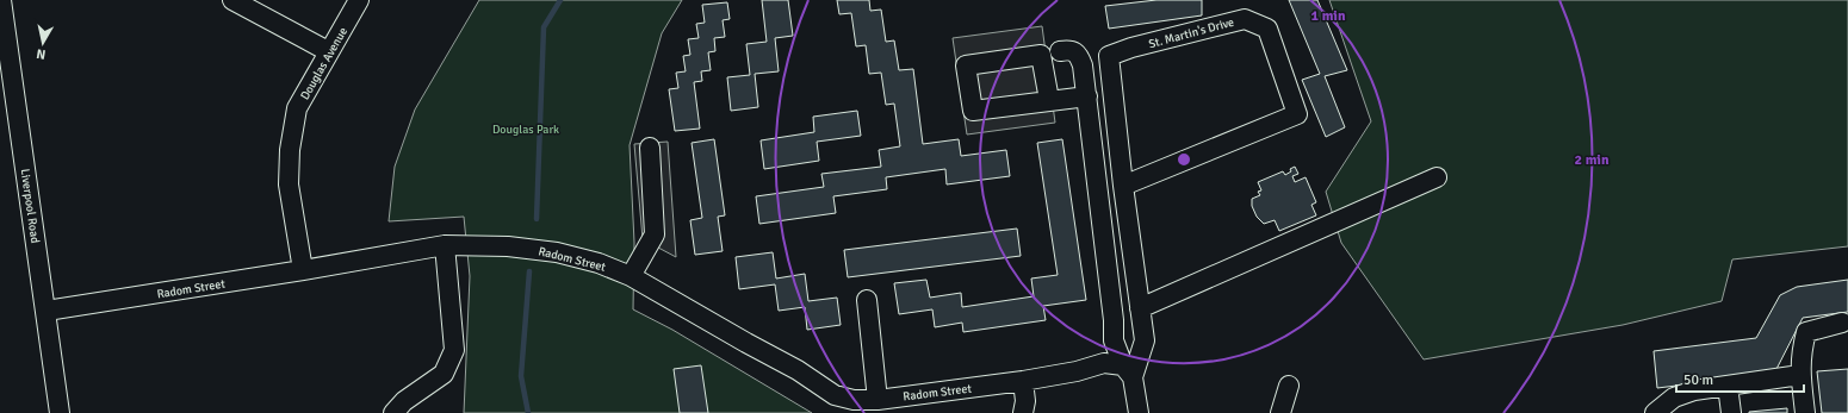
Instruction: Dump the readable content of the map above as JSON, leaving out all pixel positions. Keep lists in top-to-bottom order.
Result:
{
  "streets": {
    "street": [
      "St. Martin's Drive",
      "Douglas Avenue",
      "Liverpool Road",
      "Radom Street"
    ]
  },
  "crossings": [
    ["St. Martin's Drive", "Radom Street"],
    ["Douglas Avenue", "Radom Street"],
    ["Liverpool Road", "Radom Street"]
  ],
  "parks": ["Douglas Park"],
  "scale_bar": "50 m",
  "north": "bottom",
  "rings": ["1 min", "2 min"]
}
